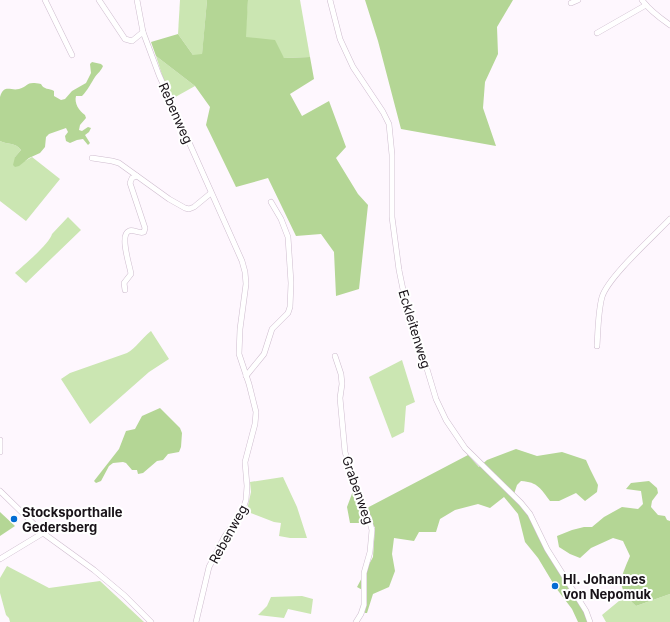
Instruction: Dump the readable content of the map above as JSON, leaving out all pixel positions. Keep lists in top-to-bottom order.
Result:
{
  "streets": {
    "street": ["Rebenweg", "Eckleitenweg", "Grabenweg"]
  },
  "places": ["Stocksporthalle Gedersberg", "Hl. Johannes von Nepomuk"]
}
